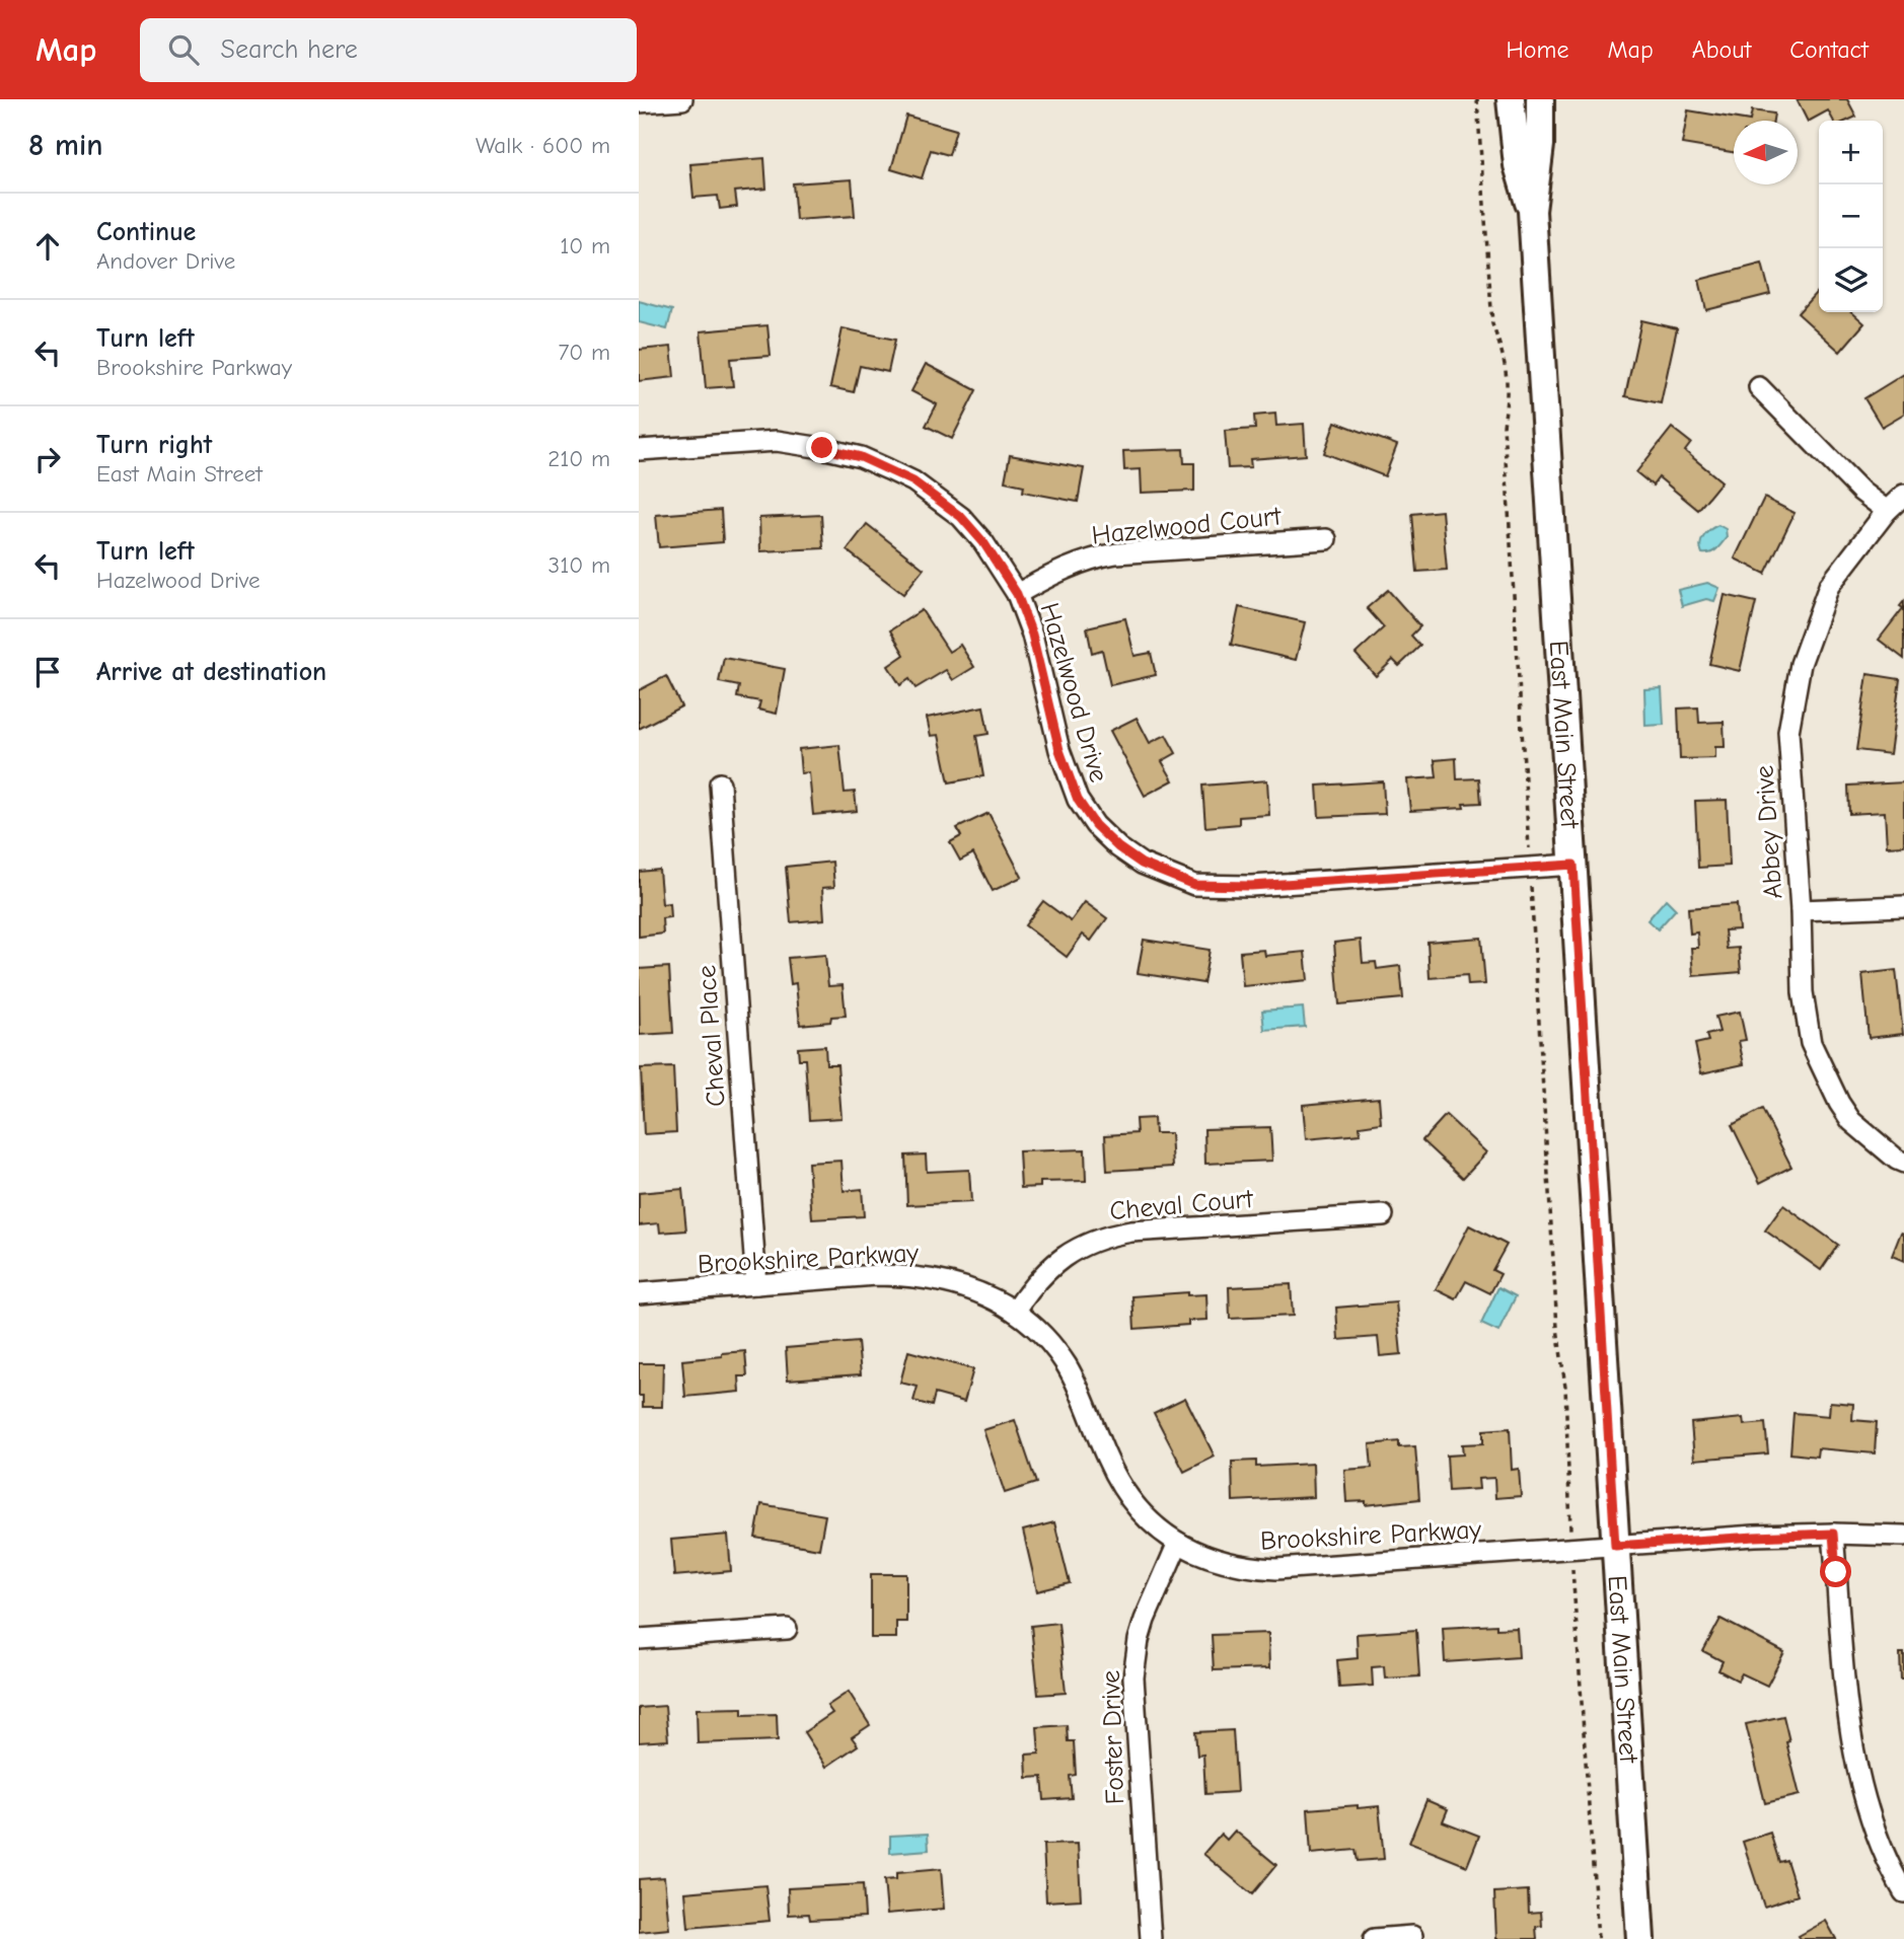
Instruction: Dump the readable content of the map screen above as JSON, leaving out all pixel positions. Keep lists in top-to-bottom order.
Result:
{
  "streets": {
    "main road": ["East Main Street"],
    "street": [
      "Hazelwood Court",
      "Hazelwood Drive",
      "Abbey Drive",
      "Cheval Place",
      "Cheval Court",
      "Brookshire Parkway",
      "Foster Drive"
    ]
  },
  "crossings": [
    ["Hazelwood Court", "Hazelwood Drive"],
    ["Hazelwood Drive", "East Main Street"],
    ["East Main Street", "Brookshire Parkway"],
    ["Cheval Place", "Brookshire Parkway"],
    ["Cheval Court", "Brookshire Parkway"],
    ["Brookshire Parkway", "Foster Drive"]
  ],
  "north": "left",
  "page": {
    "header": "Map",
    "search": "Search here",
    "nav": [
      "Home",
      "Map",
      "About",
      "Contact"
    ],
    "heading": ["8 min", "Walk · 600 m"],
    "map_buttons": ["+", "−"],
    "list": [
      ["Continue", "Andover Drive", "10 m"],
      ["Turn left", "Brookshire Parkway", "70 m"],
      ["Turn right", "East Main Street", "210 m"],
      ["Turn left", "Hazelwood Drive", "310 m"],
      "Arrive at destination"
    ]
  }
}
